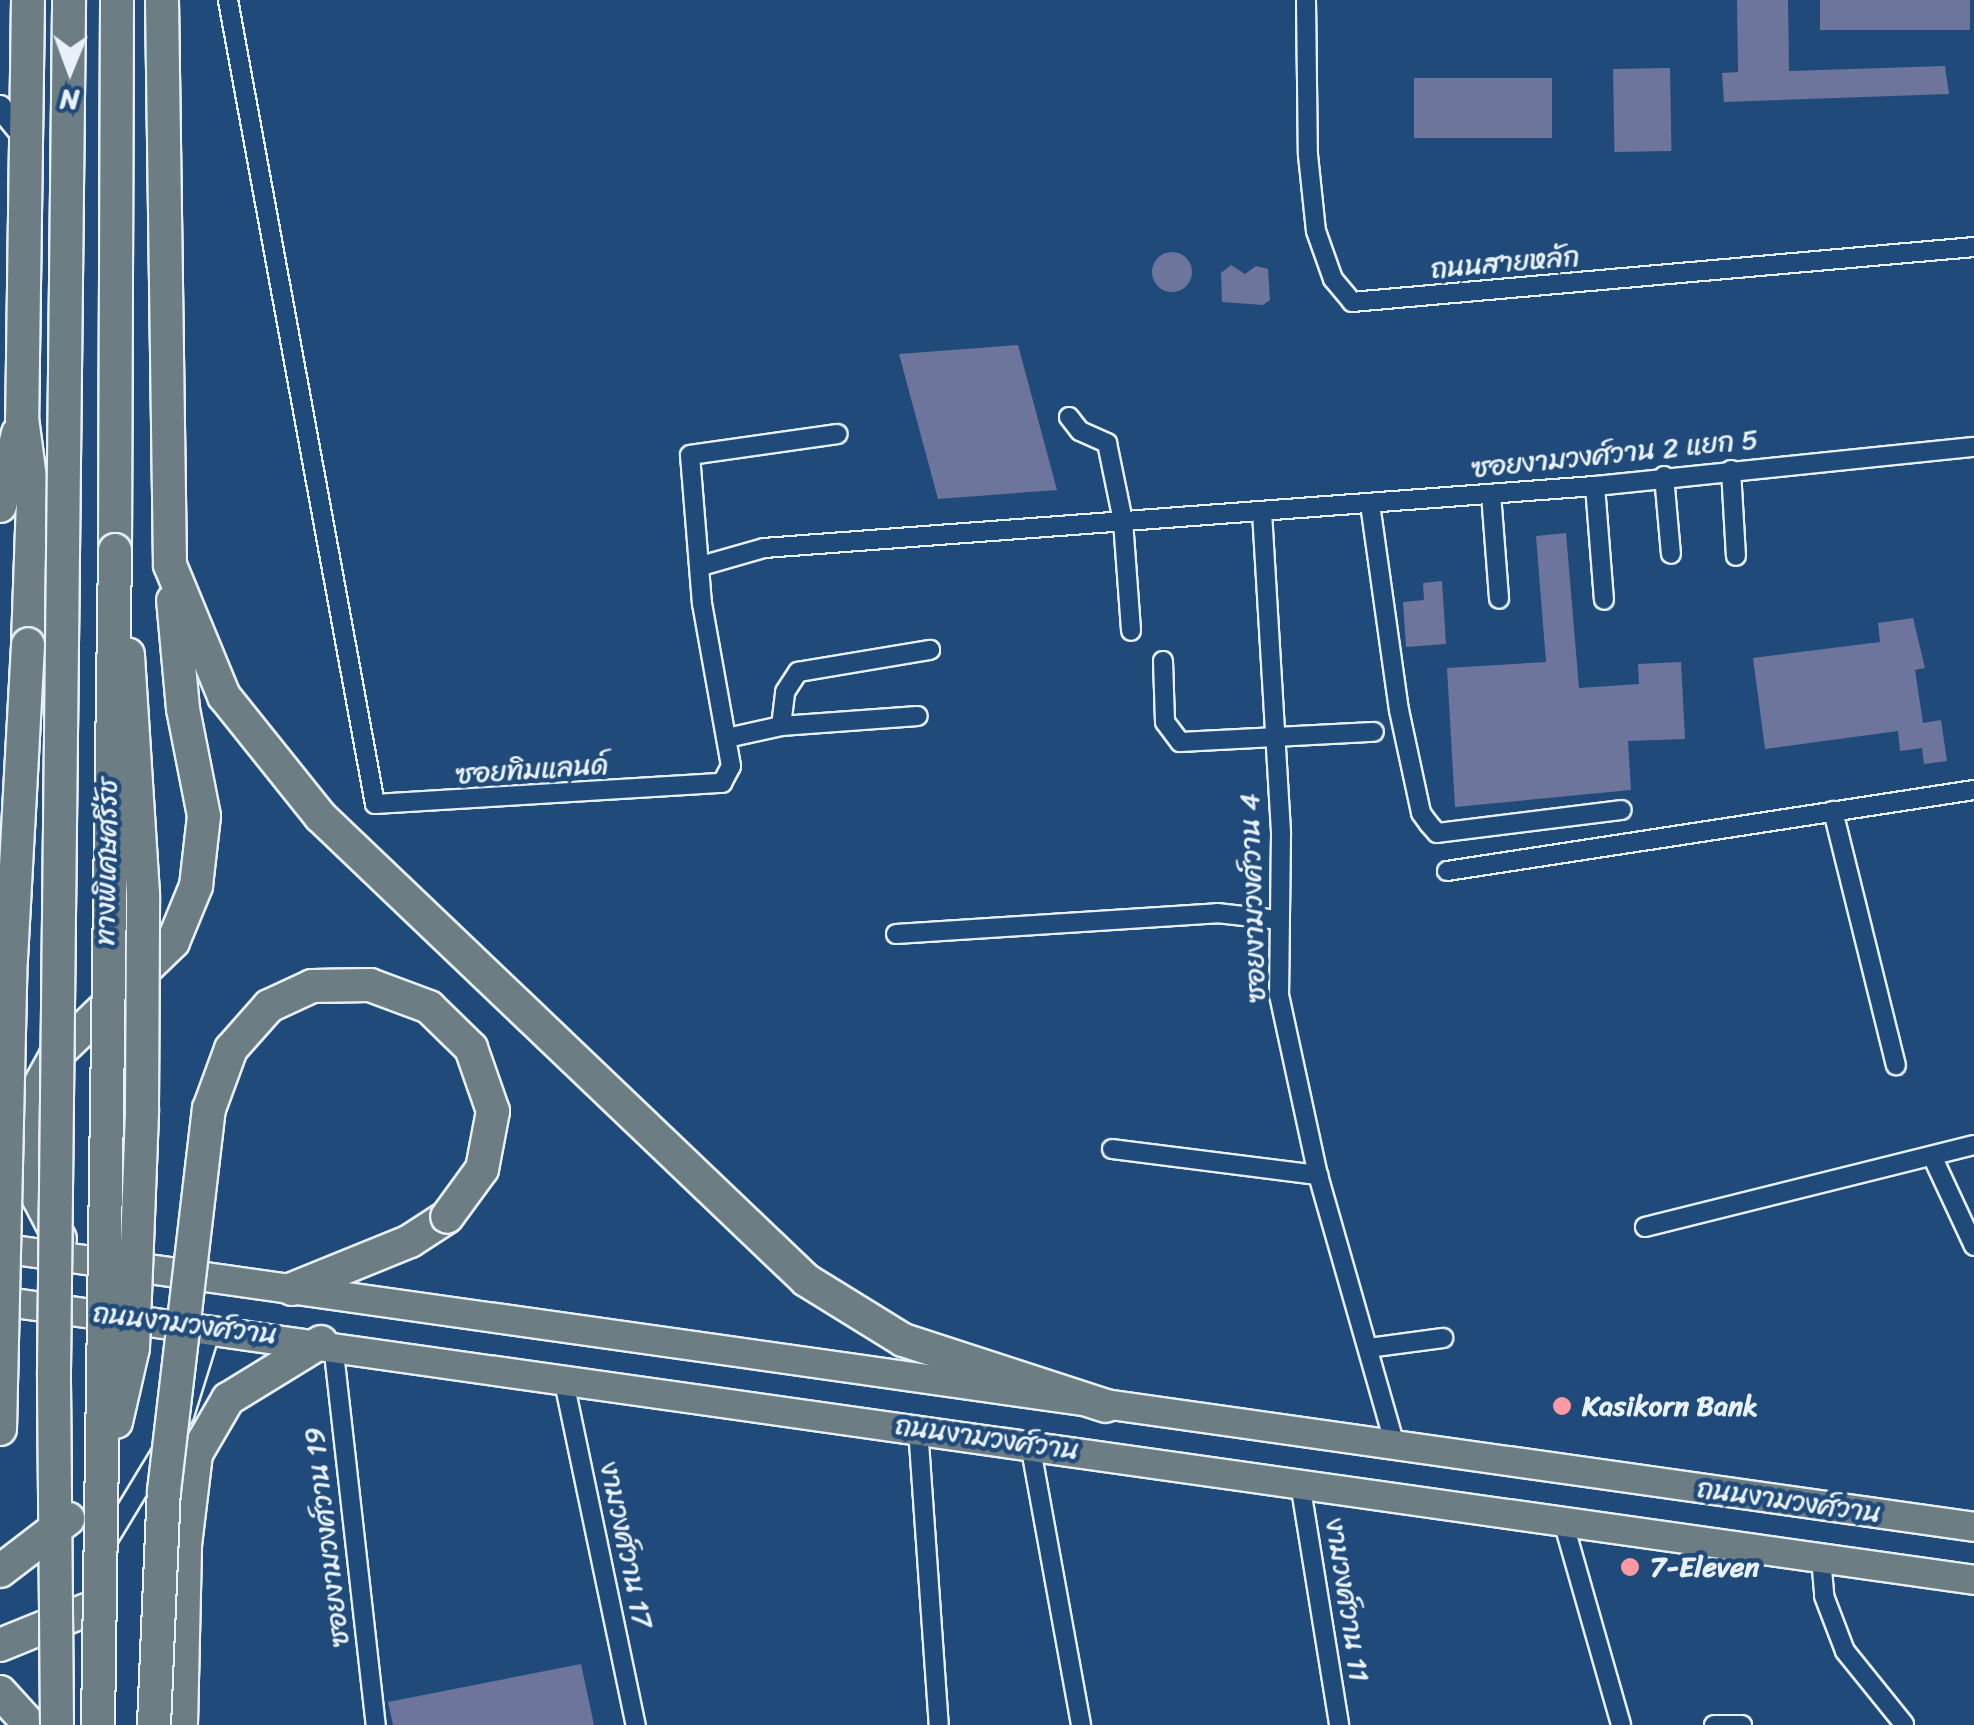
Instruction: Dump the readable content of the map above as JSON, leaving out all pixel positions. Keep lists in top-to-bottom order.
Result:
{
  "streets": {
    "highway": ["ทางพิเศษศรีรัช"],
    "main road": ["ถนนงามวงศ์วาน"],
    "street": [
      "ถนนสายหลัก",
      "ซอยงามวงศ์วาน 2 แยก 5",
      "ซอยทิมแลนด์",
      "ซอยงามวงศ์วาน 4",
      "ซอยงามวงศ์วาน 19",
      "งามวงศ์วาน 17",
      "งามวงศ์วาน 11"
    ]
  },
  "crossings": [
    ["ซอยงามวงศ์วาน 2 แยก 5", "ซอยงามวงศ์วาน 4"],
    ["ซอยงามวงศ์วาน 4", "ถนนงามวงศ์วาน"],
    ["ถนนงามวงศ์วาน", "ซอยงามวงศ์วาน 19"],
    ["ถนนงามวงศ์วาน", "งามวงศ์วาน 17"],
    ["ถนนงามวงศ์วาน", "งามวงศ์วาน 11"]
  ],
  "places": ["Kasikorn Bank", "7-Eleven"],
  "north": "bottom"
}
